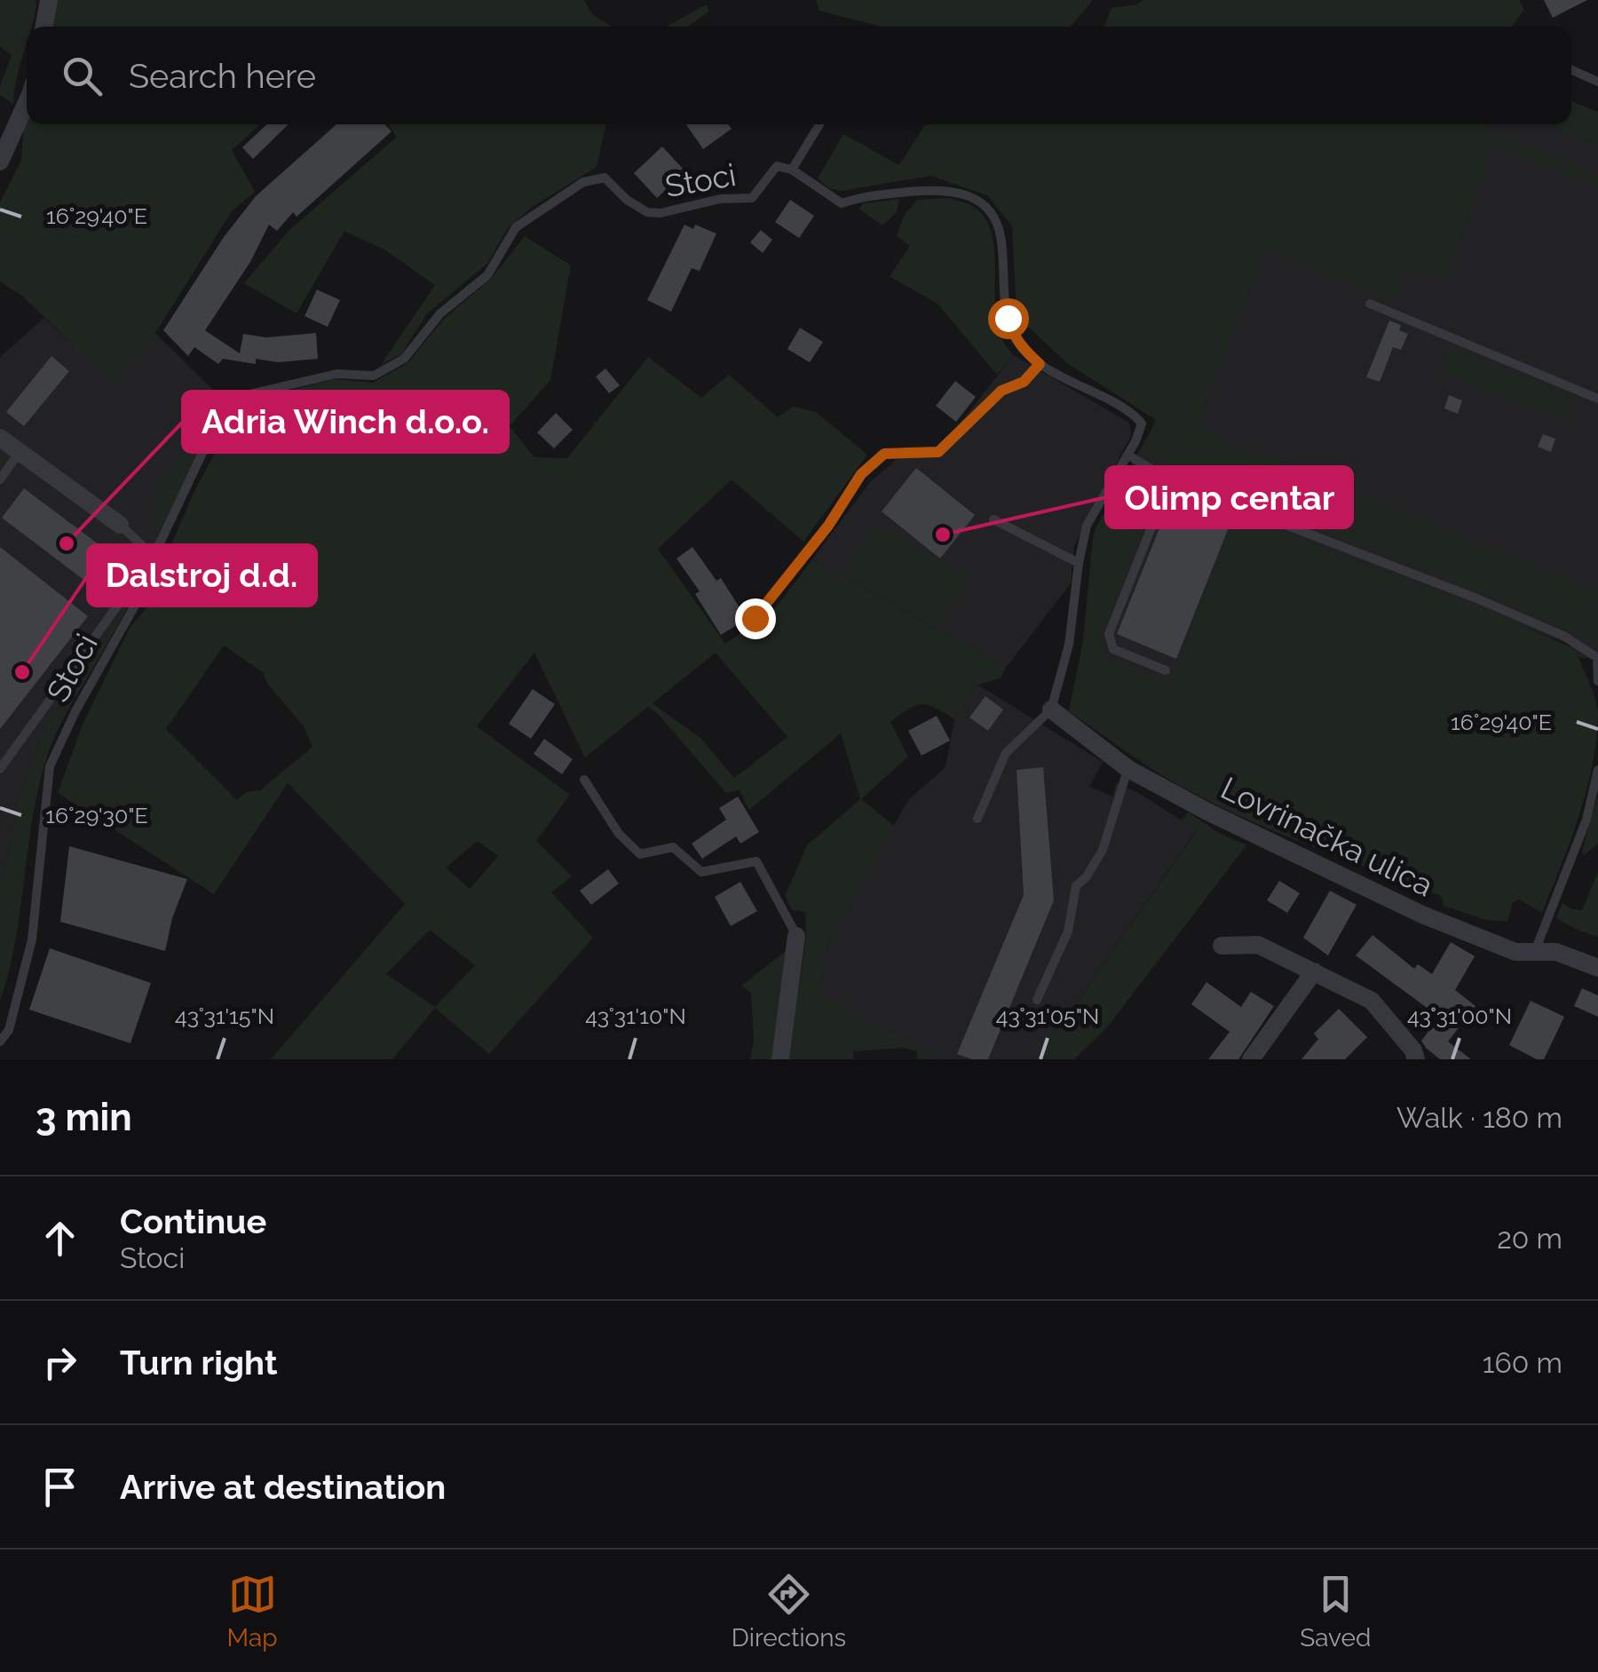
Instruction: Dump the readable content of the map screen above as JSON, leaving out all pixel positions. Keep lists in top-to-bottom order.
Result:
{
  "streets": {
    "street": ["Lovrinačka ulica"],
    "lane": ["Stoci"]
  },
  "places": ["Olimp centar", "Adria Winch d.o.o.", "Dalstroj d.d."],
  "page": {
    "search": "Search here",
    "heading": ["3 min", "Walk · 180 m"],
    "list": [
      ["Continue", "Stoci", "20 m"],
      ["Turn right", "160 m"],
      "Arrive at destination"
    ],
    "nav": ["Map", "Directions", "Saved"]
  },
  "coordinates": [
    "16°29'40\"E",
    "16°29'30\"E",
    "43°31'15\"N",
    "43°31'10\"N",
    "43°31'05\"N",
    "43°31'00\"N"
  ]
}
